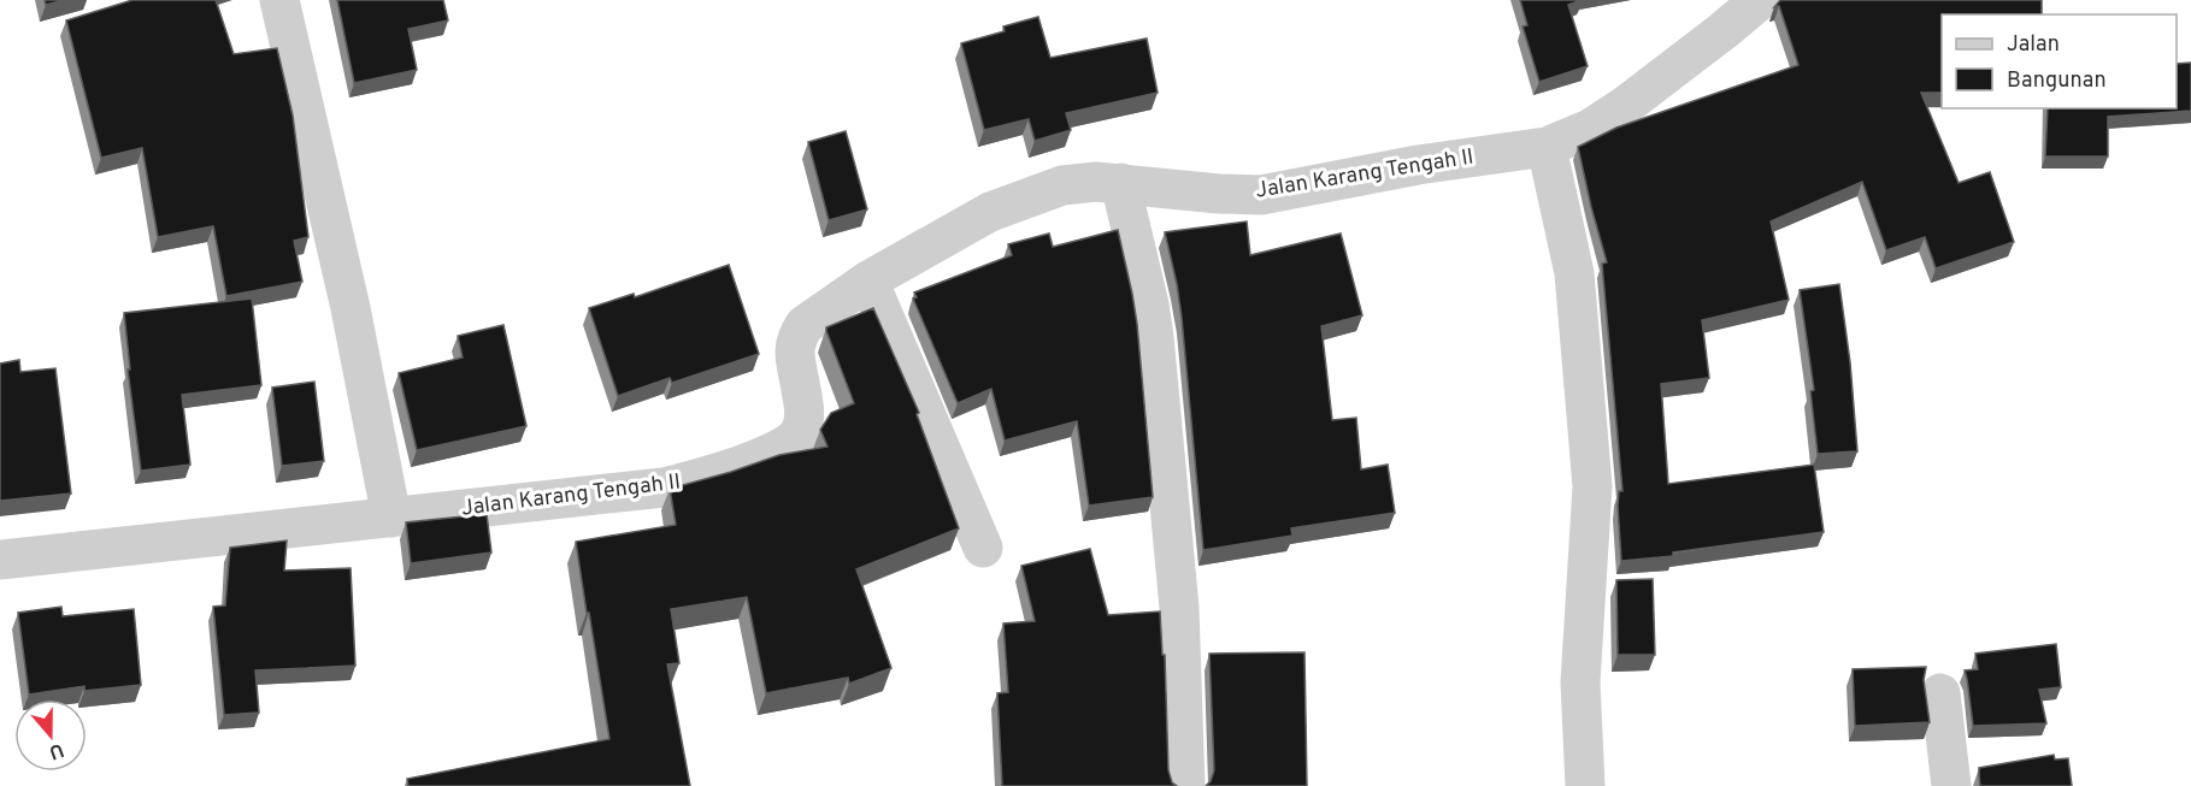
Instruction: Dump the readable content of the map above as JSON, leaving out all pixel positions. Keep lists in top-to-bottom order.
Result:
{
  "streets": {
    "street": ["Jalan Karang Tengah II"]
  },
  "legend": ["Jalan", "Bangunan"],
  "north": "bottom"
}
